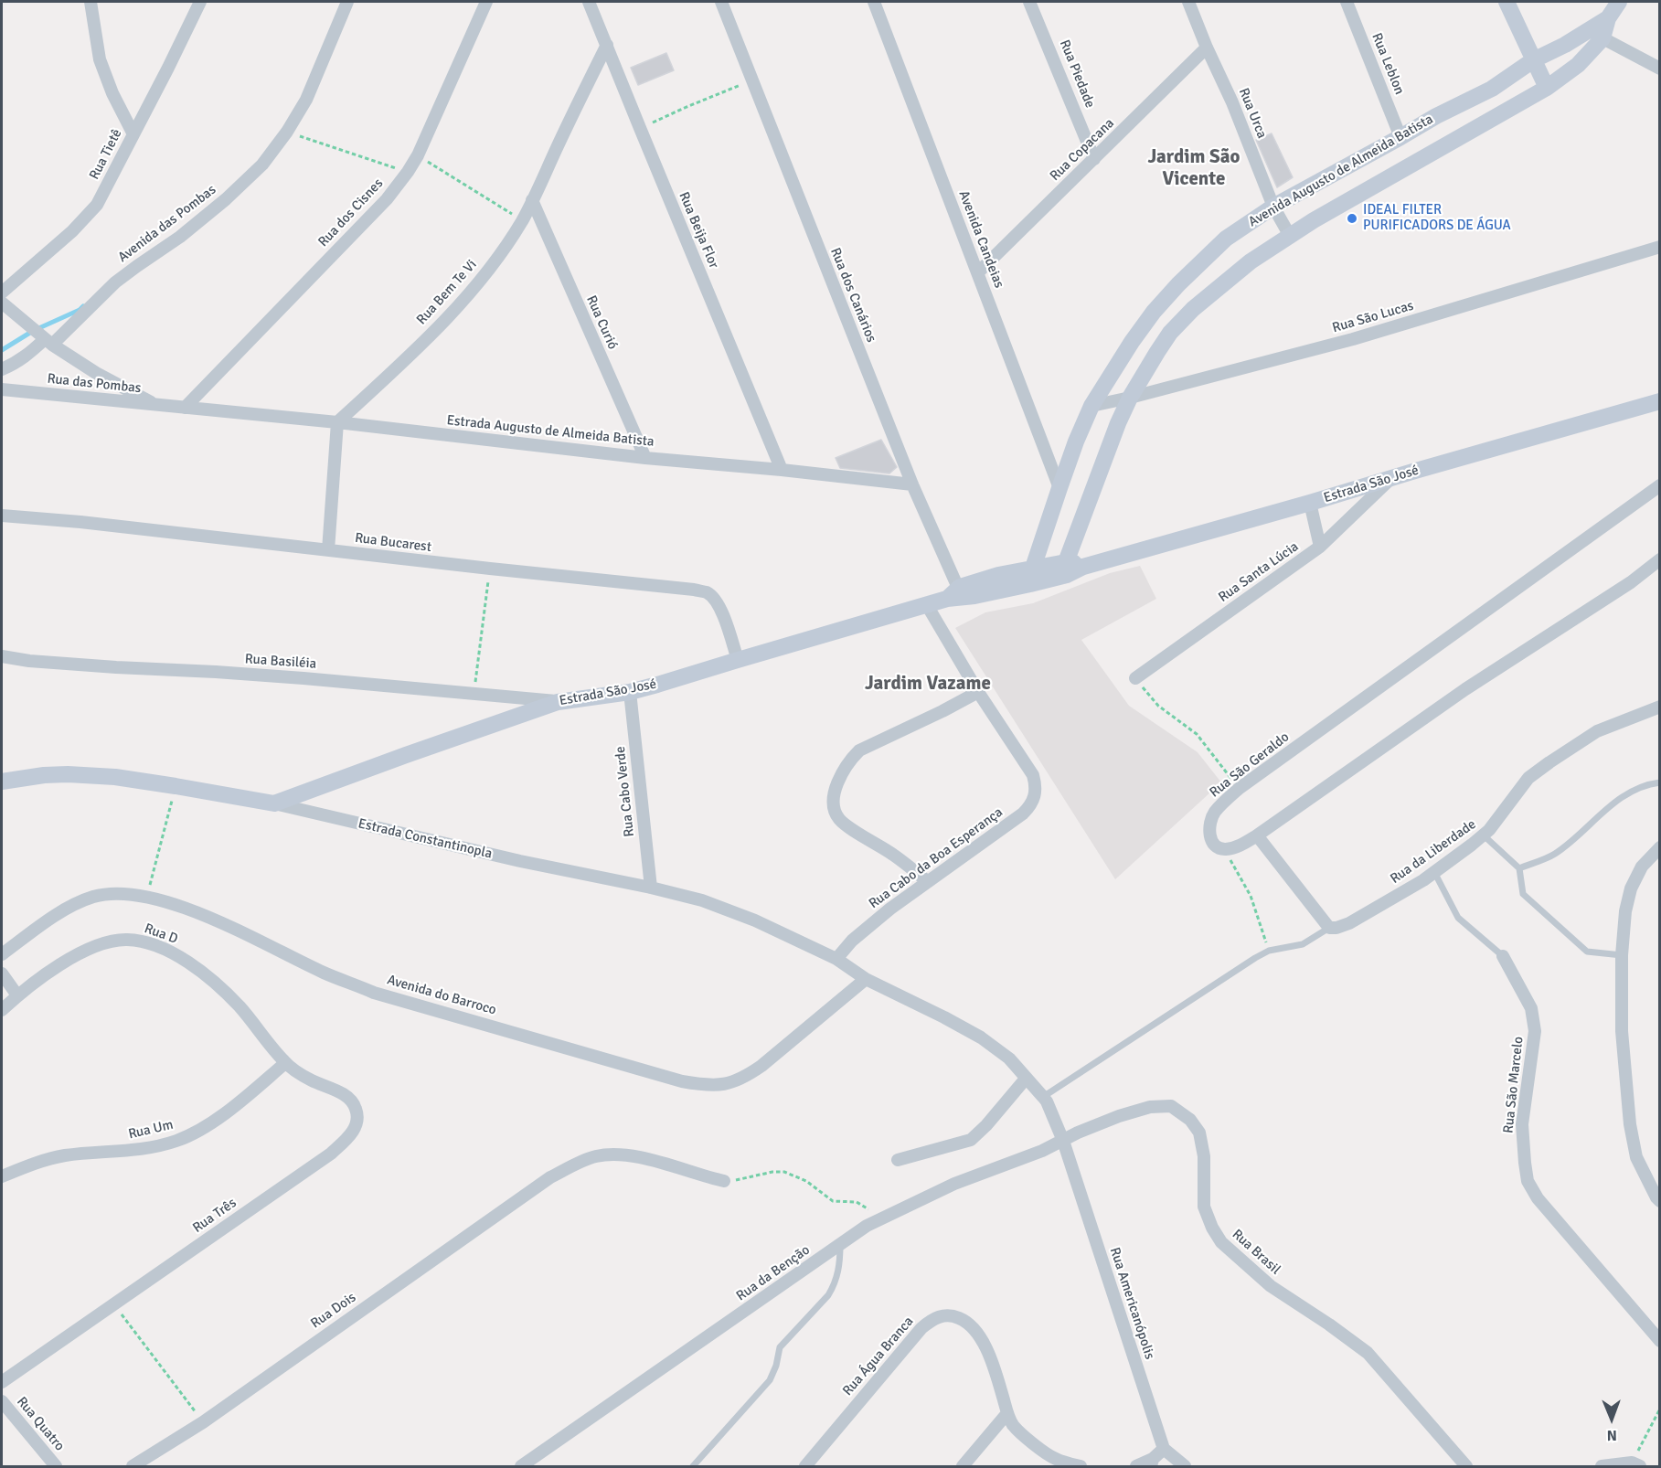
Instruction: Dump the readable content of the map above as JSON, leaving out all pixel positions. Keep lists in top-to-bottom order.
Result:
{
  "streets": {
    "street": [
      "Rua Leblon",
      "Rua Piedade",
      "Rua Urca",
      "Rua Copacana",
      "Rua Tietê",
      "Avenida Augusto de Almeida Batista",
      "Rua dos Cisnes",
      "Avenida das Pombas",
      "Rua Beija Flor",
      "Avenida Candeias",
      "Rua Bem Te Vi",
      "Rua dos Canários",
      "Rua São Lucas",
      "Rua Curió",
      "Rua das Pombas",
      "Estrada Augusto de Almeida Batista",
      "Estrada São José",
      "Rua Bucarest",
      "Rua Santa Lúcia",
      "Rua Basiléia",
      "Rua São Geraldo",
      "Rua Cabo Verde",
      "Estrada Constantinopla",
      "Rua da Liberdade",
      "Rua Cabo da Boa Esperança",
      "Rua D",
      "Avenida do Barroco",
      "Rua São Marcelo",
      "Rua Um",
      "Rua Três",
      "Rua Brasil",
      "Rua da Benção",
      "Rua Americanópolis",
      "Rua Dois",
      "Rua Água Branca",
      "Rua Quatro"
    ]
  },
  "crossings": [
    ["Rua Leblon", "Avenida Augusto de Almeida Batista"],
    ["Rua Piedade", "Rua Copacana"],
    ["Rua Urca", "Rua Copacana"],
    ["Rua Urca", "Avenida Augusto de Almeida Batista"],
    ["Rua Copacana", "Avenida Candeias"],
    ["Avenida Augusto de Almeida Batista", "Avenida Candeias"],
    ["Avenida Augusto de Almeida Batista", "Rua São Lucas"],
    ["Avenida Augusto de Almeida Batista", "Estrada São José"],
    ["Rua dos Cisnes", "Rua das Pombas"],
    ["Rua dos Cisnes", "Estrada Augusto de Almeida Batista"],
    ["Rua Beija Flor", "Rua Bem Te Vi"],
    ["Rua Beija Flor", "Estrada Augusto de Almeida Batista"],
    ["Rua Bem Te Vi", "Rua Curió"],
    ["Rua Bem Te Vi", "Estrada Augusto de Almeida Batista"],
    ["Rua dos Canários", "Estrada Augusto de Almeida Batista"],
    ["Rua dos Canários", "Estrada São José"],
    ["Rua Curió", "Estrada Augusto de Almeida Batista"],
    ["Rua das Pombas", "Estrada Augusto de Almeida Batista"],
    ["Estrada São José", "Rua Bucarest"],
    ["Estrada São José", "Rua Santa Lúcia"],
    ["Estrada São José", "Rua Basiléia"],
    ["Estrada São José", "Rua Cabo Verde"],
    ["Estrada São José", "Estrada Constantinopla"],
    ["Rua Cabo Verde", "Estrada Constantinopla"],
    ["Estrada Constantinopla", "Rua Cabo da Boa Esperança"],
    ["Rua D", "Rua Um"],
    ["Rua D", "Rua Três"],
    ["Rua Um", "Rua Três"],
    ["Rua Brasil", "Rua da Benção"],
    ["Rua Brasil", "Rua Americanópolis"],
    ["Rua da Benção", "Rua Americanópolis"]
  ],
  "districts": ["Jardim São Vicente", "Jardim Vazame"],
  "places": ["IDEAL FILTER PURIFICADORS DE ÁGUA"],
  "north": "bottom"
}
